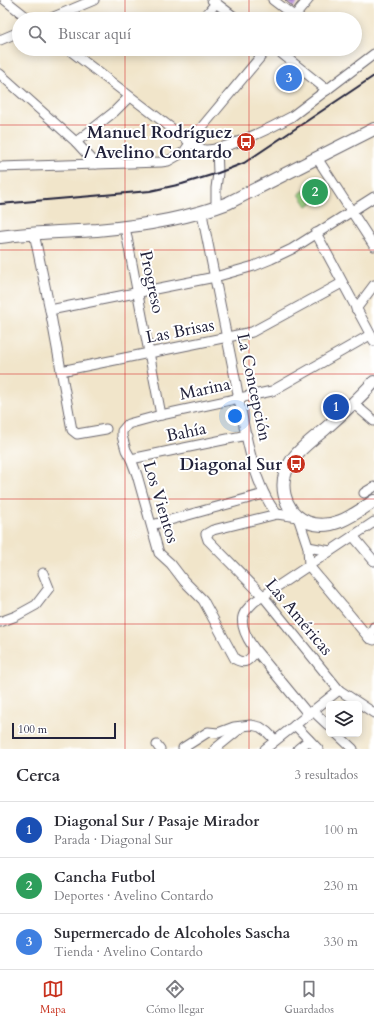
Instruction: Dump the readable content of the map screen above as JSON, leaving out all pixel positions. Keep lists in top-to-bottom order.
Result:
{
  "streets": {
    "street": [
      "Progreso",
      "Las Brisas",
      "La Concepción",
      "Marina",
      "Bahía",
      "Los Vientos",
      "Las Américas"
    ]
  },
  "crossings": [
    ["Progreso", "Las Brisas"],
    ["Progreso", "Marina"],
    ["Las Brisas", "La Concepción"],
    ["La Concepción", "Marina"],
    ["La Concepción", "Bahía"],
    ["La Concepción", "Las Américas"],
    ["Marina", "Los Vientos"],
    ["Bahía", "Los Vientos"]
  ],
  "places": {
    "bus stop": ["Manuel Rodríguez / Avelino Contardo", "Diagonal Sur"]
  },
  "scale_bar": "100 m",
  "page": {
    "search": "Buscar aquí",
    "pins": ["3", "2", "1"],
    "scale": "100 m",
    "heading": ["Cerca", "3 resultados"],
    "list": [
      {
        "mark": "1",
        "name": "Diagonal Sur / Pasaje Mirador",
        "note": "Parada · Diagonal Sur",
        "value": "100 m"
      },
      {
        "mark": "2",
        "name": "Cancha Futbol",
        "note": "Deportes · Avelino Contardo",
        "value": "230 m"
      },
      {
        "mark": "3",
        "name": "Supermercado de Alcoholes Sascha",
        "note": "Tienda · Avelino Contardo",
        "value": "330 m"
      }
    ],
    "nav": ["Mapa", "Cómo llegar", "Guardados"]
  }
}
